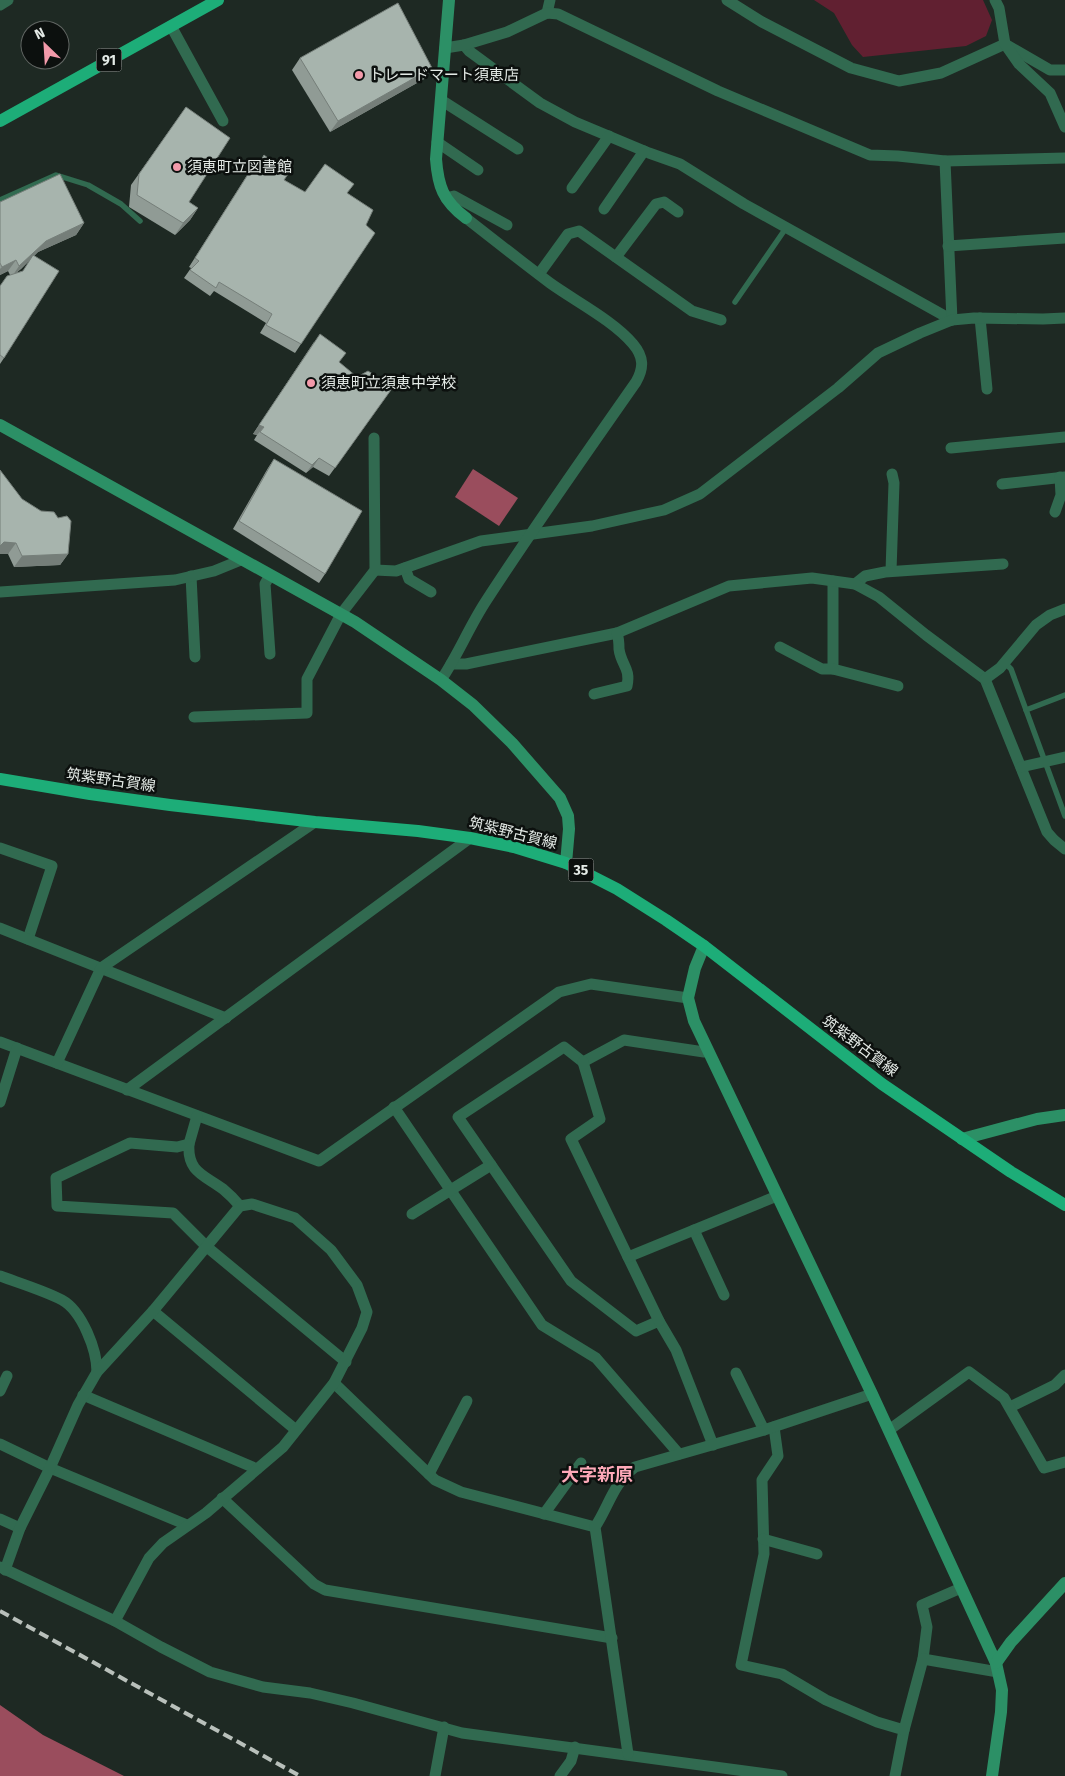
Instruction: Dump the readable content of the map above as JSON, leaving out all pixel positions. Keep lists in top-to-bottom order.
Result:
{
  "streets": {
    "main road": ["91", "筑紫野古賀線", "35"]
  },
  "districts": ["大字新原"],
  "places": ["トレードマート須恵店", "須恵町立図書館", "須恵町立須恵中学校"],
  "north": "top left"
}
